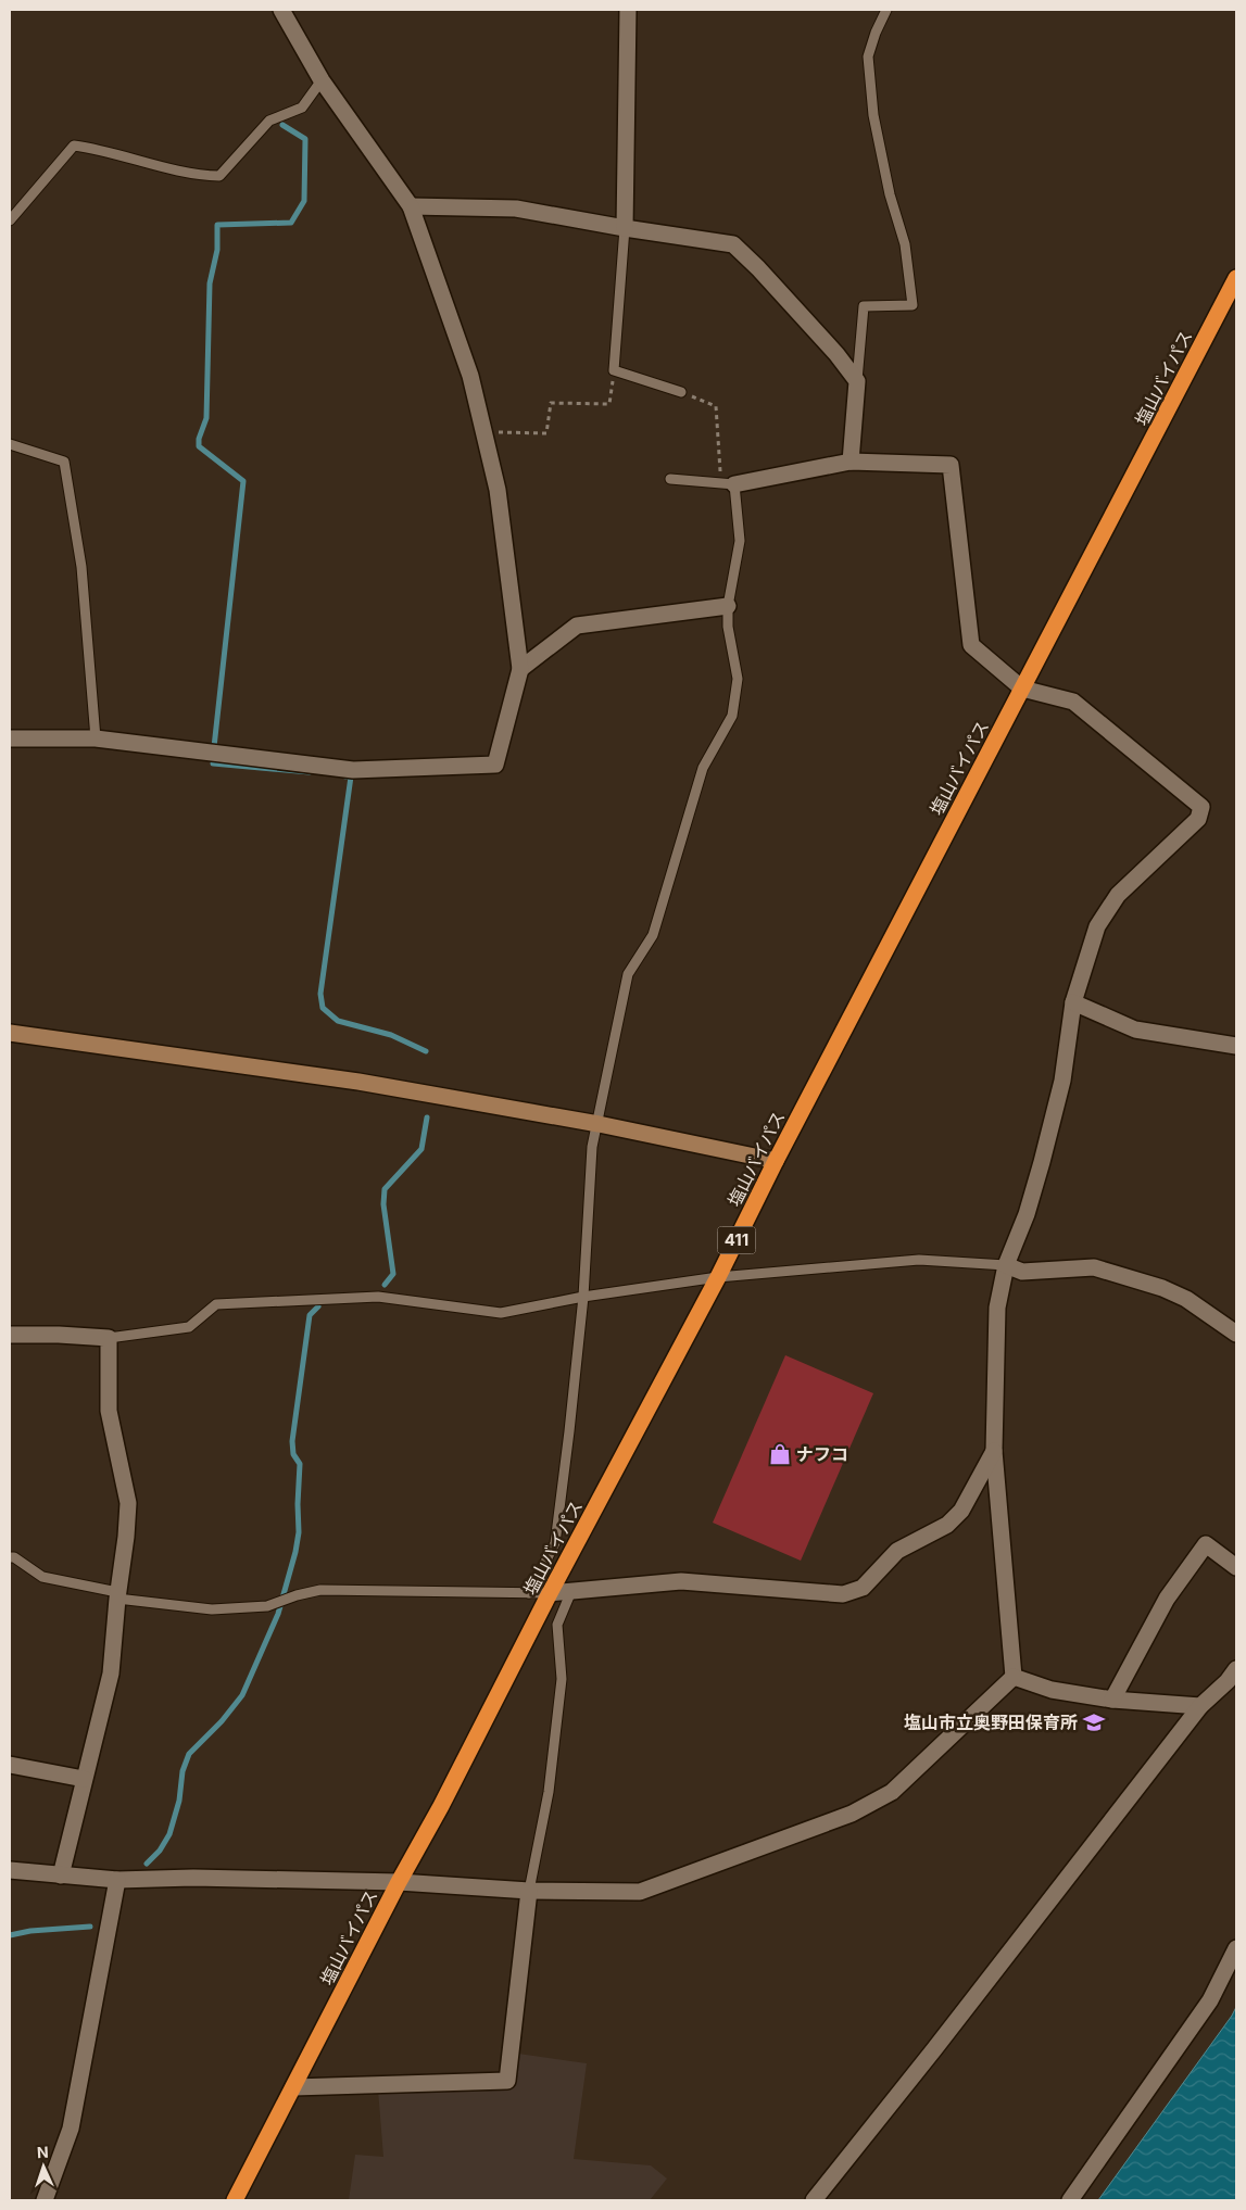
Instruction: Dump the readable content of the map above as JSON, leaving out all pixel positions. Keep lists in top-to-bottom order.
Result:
{
  "streets": {
    "highway": ["塩山バイパス", "411"]
  },
  "places": {
    "shop": ["ナフコ"],
    "school or university": ["塩山市立奥野田保育所"]
  },
  "north": "top"
}
